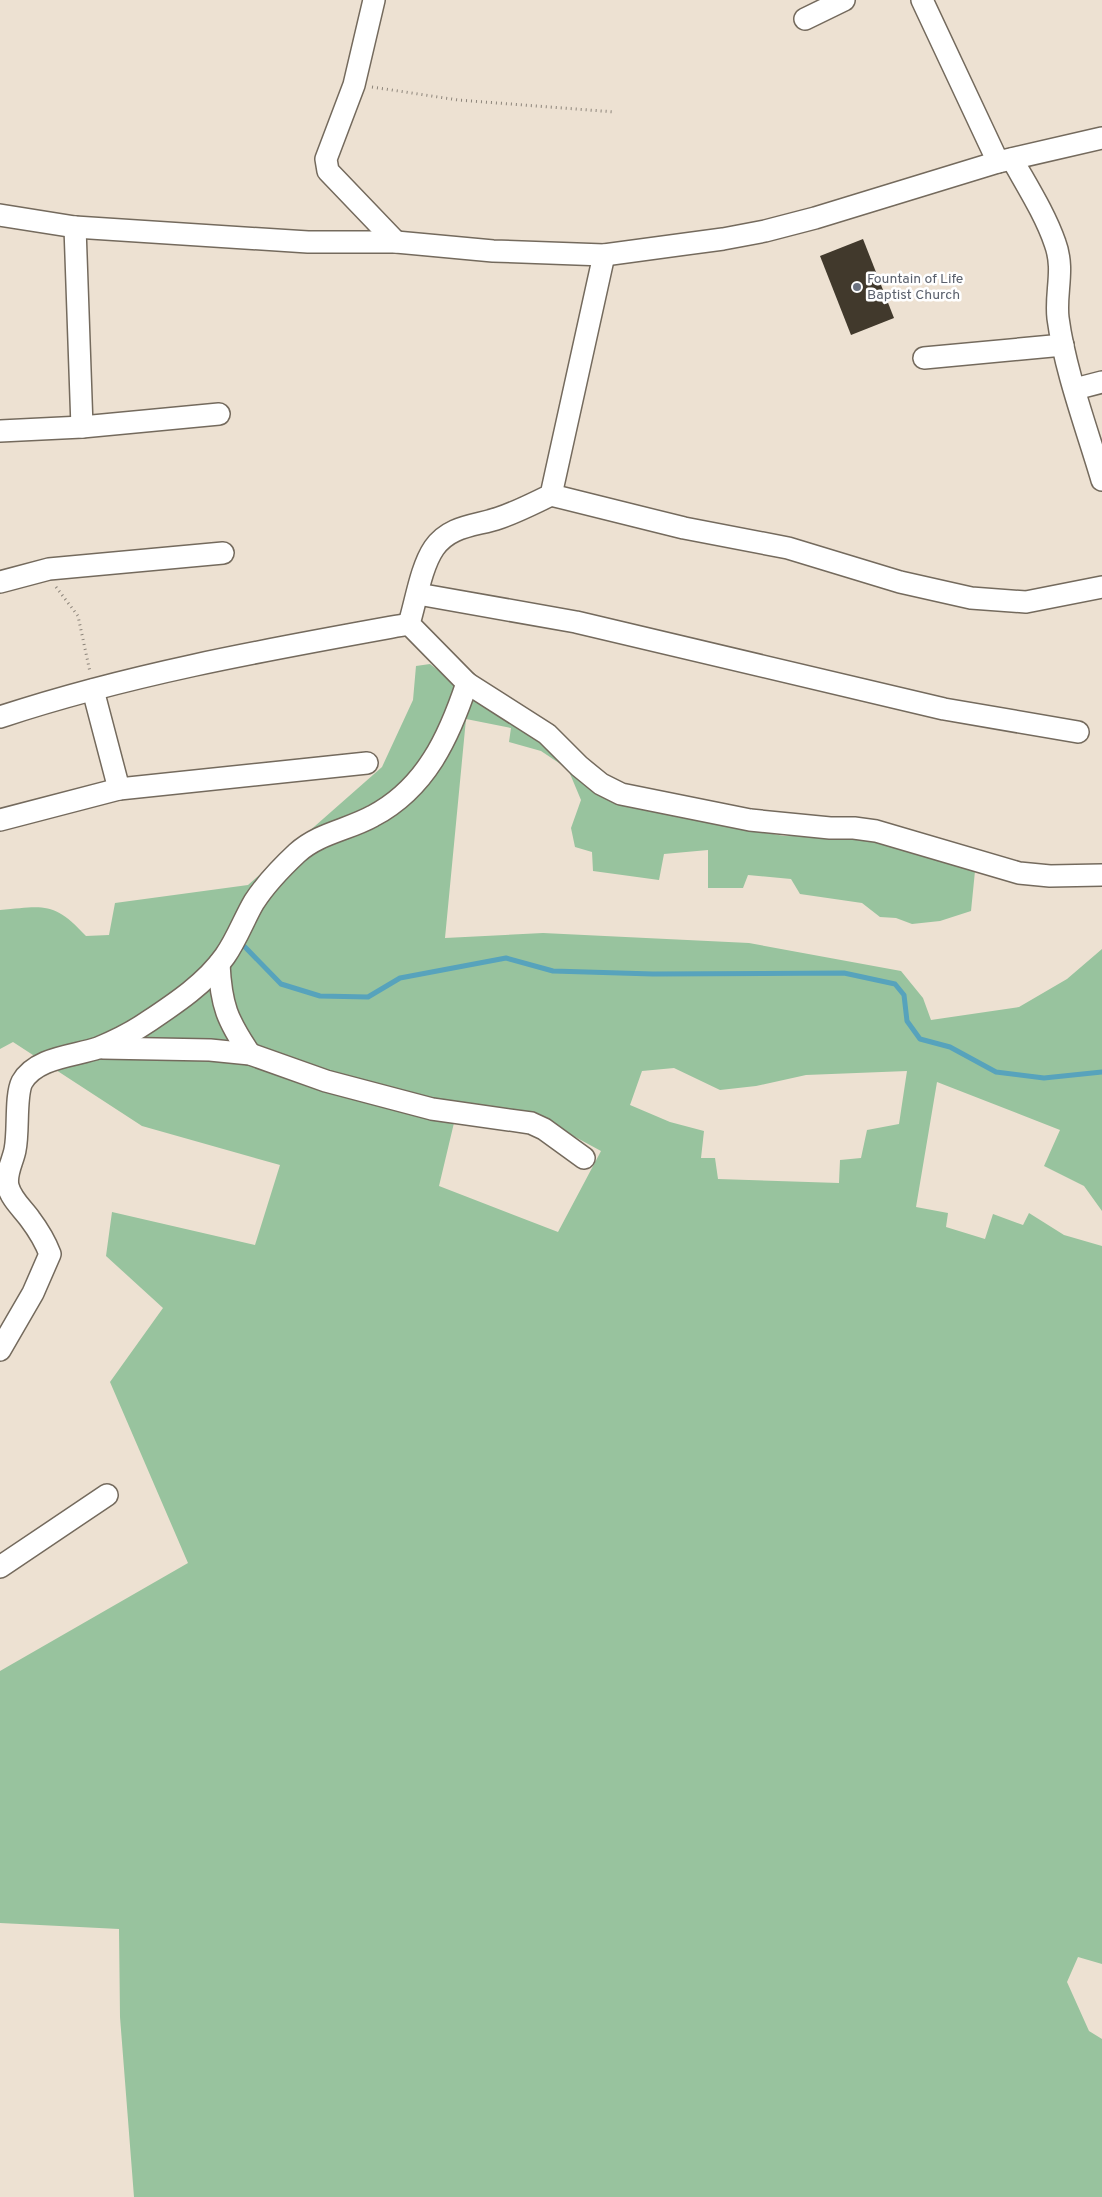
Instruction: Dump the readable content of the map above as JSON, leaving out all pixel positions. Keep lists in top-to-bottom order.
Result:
{
  "places": ["Fountain of Life Baptist Church"]
}
